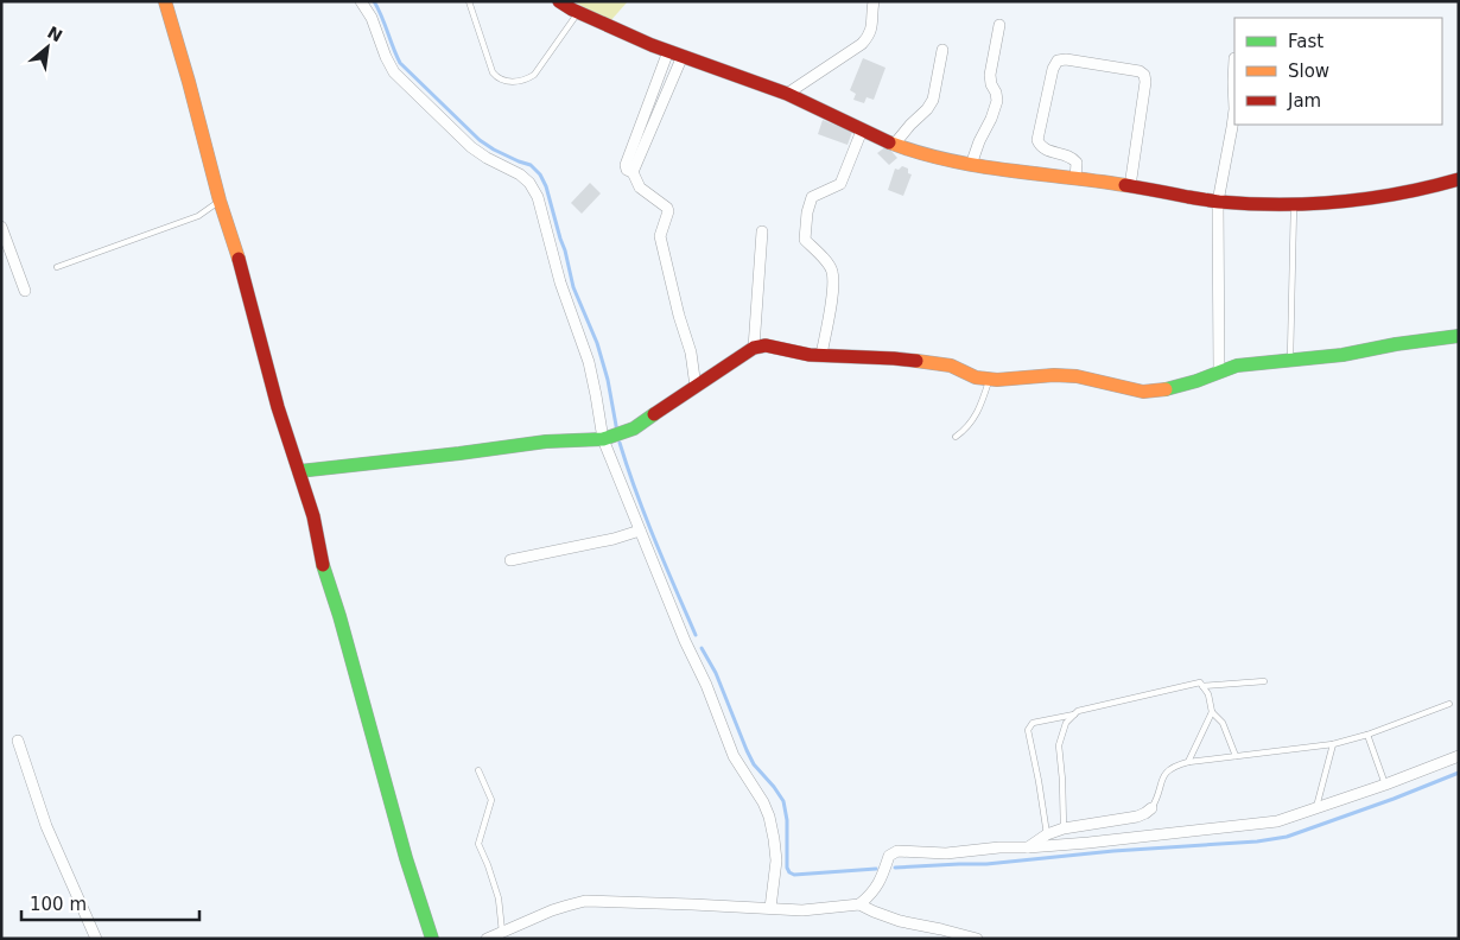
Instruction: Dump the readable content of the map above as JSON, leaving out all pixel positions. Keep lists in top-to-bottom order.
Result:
{
  "legend": ["Fast", "Slow", "Jam"],
  "scale_bar": "100 m",
  "north": "top right"
}
